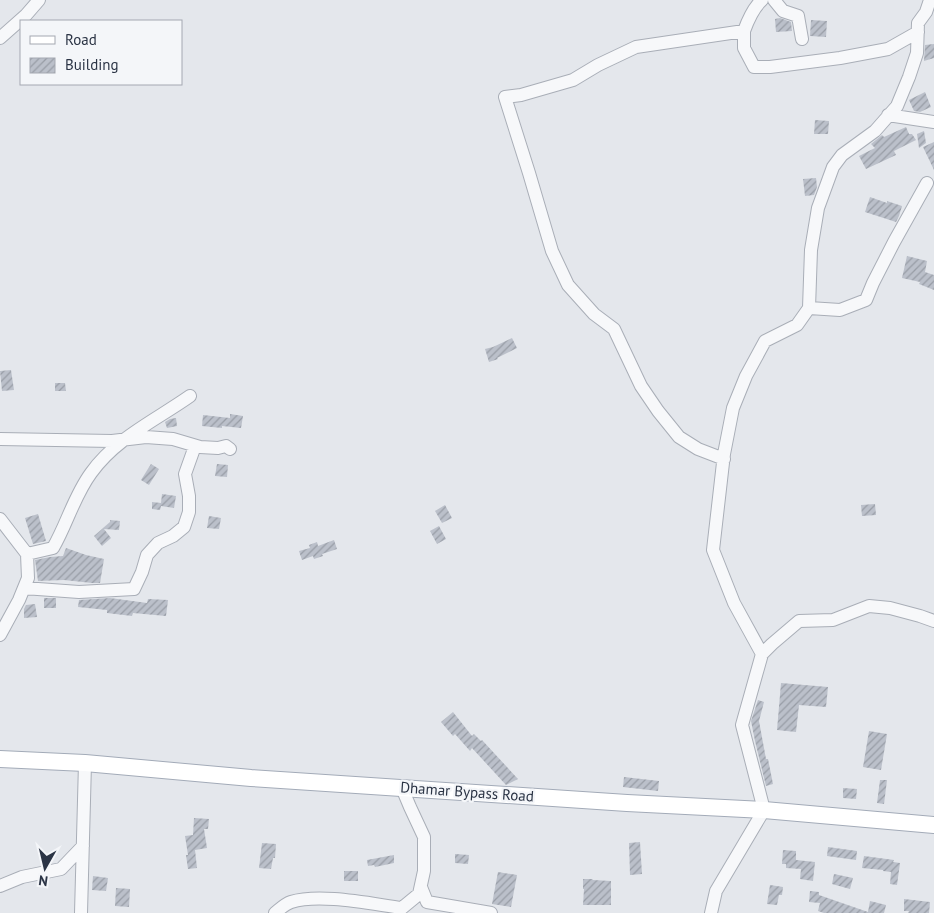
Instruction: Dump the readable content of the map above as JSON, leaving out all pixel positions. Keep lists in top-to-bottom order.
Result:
{
  "streets": {
    "main road": ["Dhamar Bypass Road"]
  },
  "legend": ["Road", "Building"],
  "north": "bottom"
}
